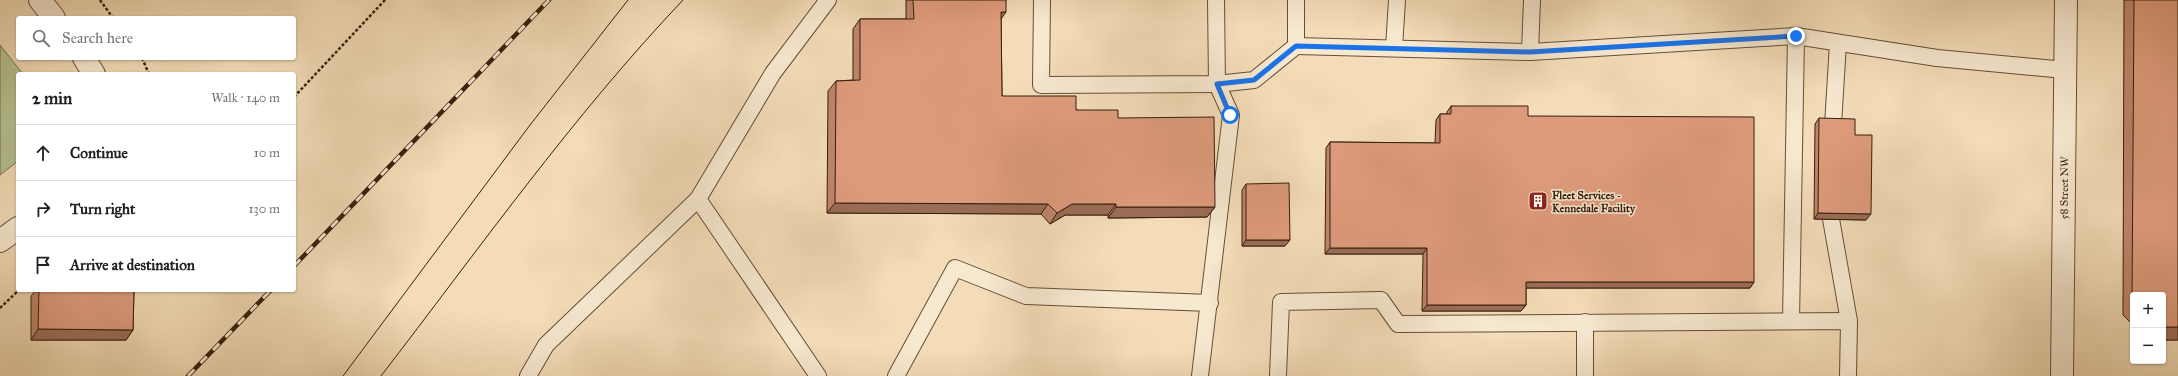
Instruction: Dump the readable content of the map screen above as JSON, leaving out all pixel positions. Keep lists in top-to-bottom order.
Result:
{
  "streets": {
    "street": ["58 Street NW"]
  },
  "places": {
    "building": ["Fleet Services - Kennedale Facility"]
  },
  "page": {
    "search": "Search here",
    "heading": ["2 min", "Walk · 140 m"],
    "list": [
      ["Continue", "10 m"],
      ["Turn right", "130 m"],
      "Arrive at destination"
    ],
    "map_buttons": ["+", "−"]
  }
}
